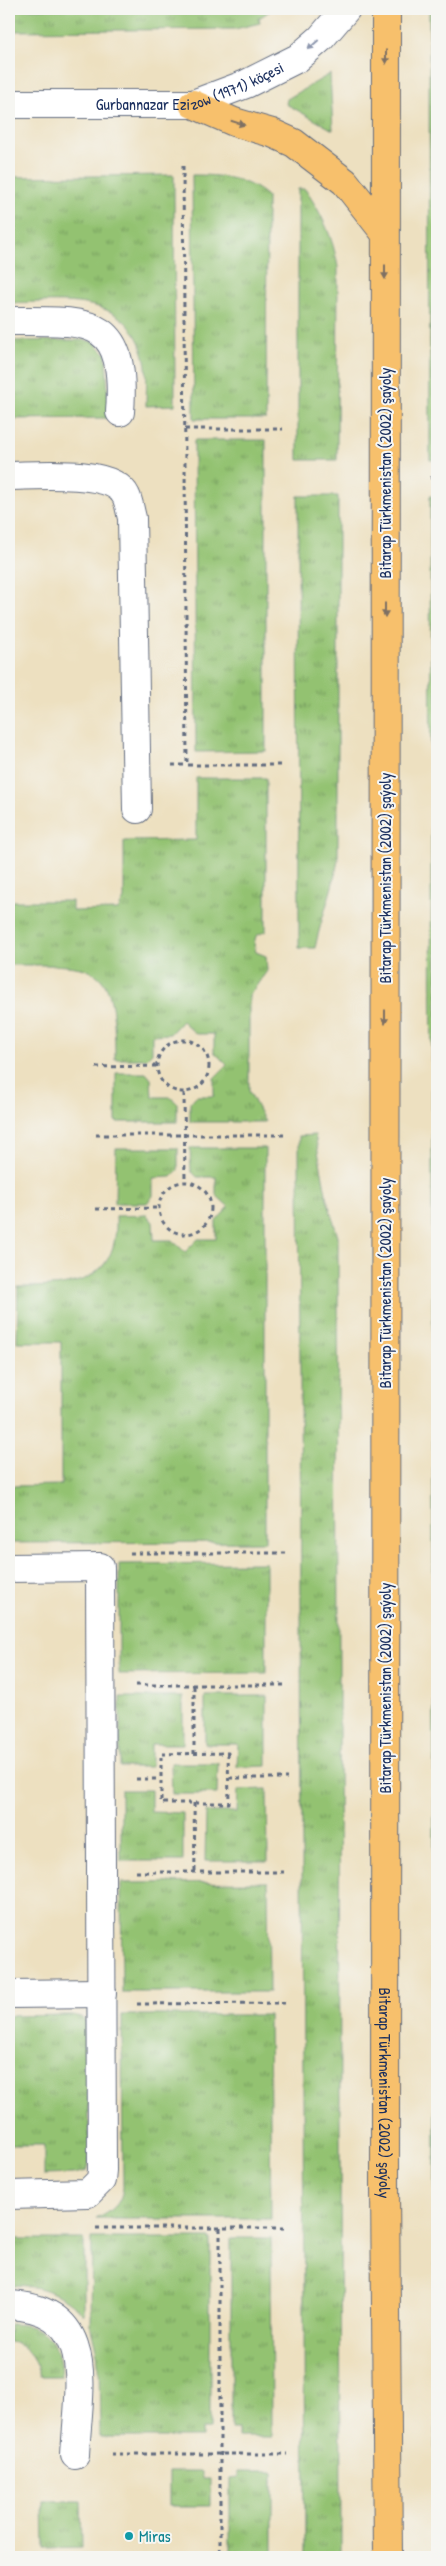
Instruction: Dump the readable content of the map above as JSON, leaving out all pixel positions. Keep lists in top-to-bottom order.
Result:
{
  "streets": {
    "main road": ["Bitarap Türkmenistan (2002) şaýoly"],
    "street": ["Gurbannazar Ezizow (1971) köçesi"]
  },
  "one_way": ["Gurbannazar Ezizow (1971) köçesi", "Bitarap Türkmenistan (2002) şaýoly"],
  "places": ["Miras"]
}
